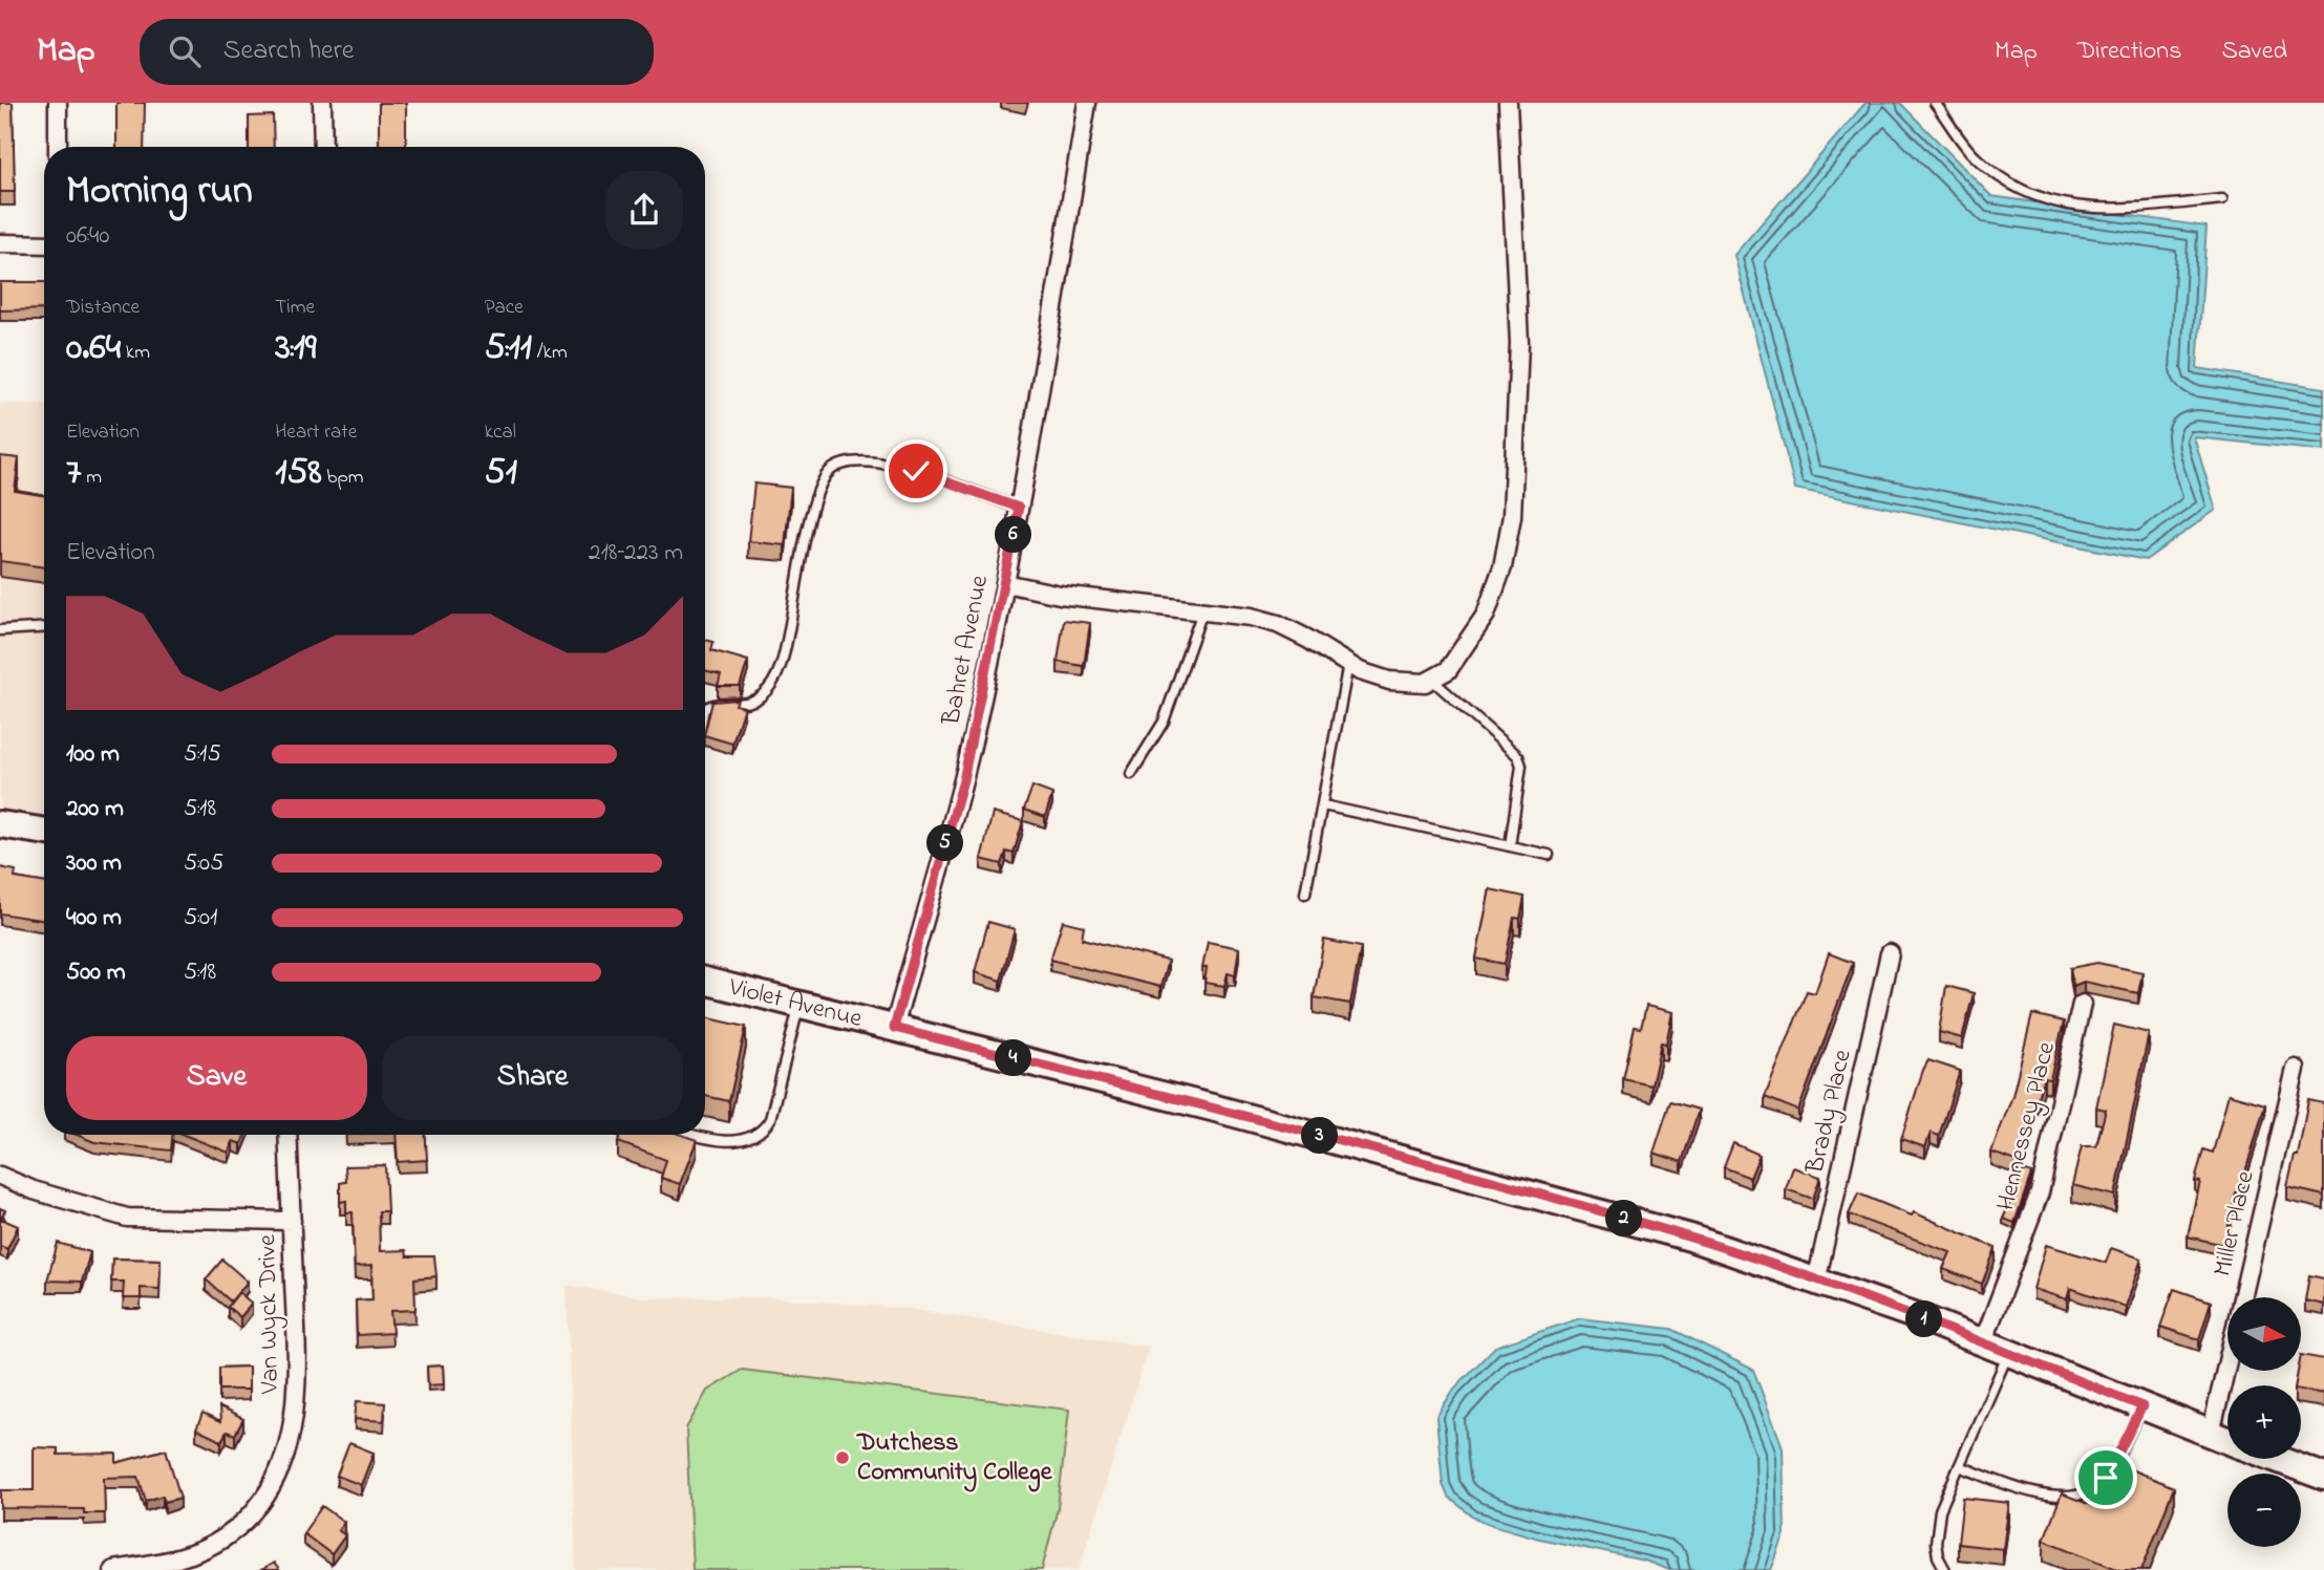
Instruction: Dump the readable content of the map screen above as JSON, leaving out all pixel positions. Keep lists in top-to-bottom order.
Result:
{
  "streets": {
    "main road": ["Violet Avenue"],
    "street": [
      "Bahret Avenue",
      "Brady Place",
      "Hennessey Place",
      "Miller Place",
      "Van Wyck Drive"
    ]
  },
  "crossings": [
    ["Bahret Avenue", "Violet Avenue"],
    ["Violet Avenue", "Brady Place"],
    ["Violet Avenue", "Hennessey Place"],
    ["Violet Avenue", "Miller Place"]
  ],
  "places": ["Dutchess Community College"],
  "north": "right",
  "page": {
    "header": "Map",
    "search": "Search here",
    "nav": ["Map", "Directions", "Saved"],
    "heading": ["Morning run", "06:40"],
    "stats": [
      ["Distance", "0.64 km"],
      ["Time", "3:19"],
      ["Pace", "5:11 /km"],
      ["Elevation", "7 m"],
      ["Heart rate", "158 bpm"],
      ["kcal", "51"]
    ],
    "pins": [
      "6",
      "5",
      "4",
      "3",
      "2",
      "1"
    ],
    "chart": ["Elevation", "218–223 m"],
    "list": [
      {
        "name": "100 m",
        "note": "5:15"
      },
      {
        "name": "200 m",
        "note": "5:18"
      },
      {
        "name": "300 m",
        "note": "5:05"
      },
      {
        "name": "400 m",
        "note": "5:01"
      },
      {
        "name": "500 m",
        "note": "5:18"
      }
    ],
    "buttons": ["Save", "Share"],
    "map_buttons": ["+", "−"]
  }
}
